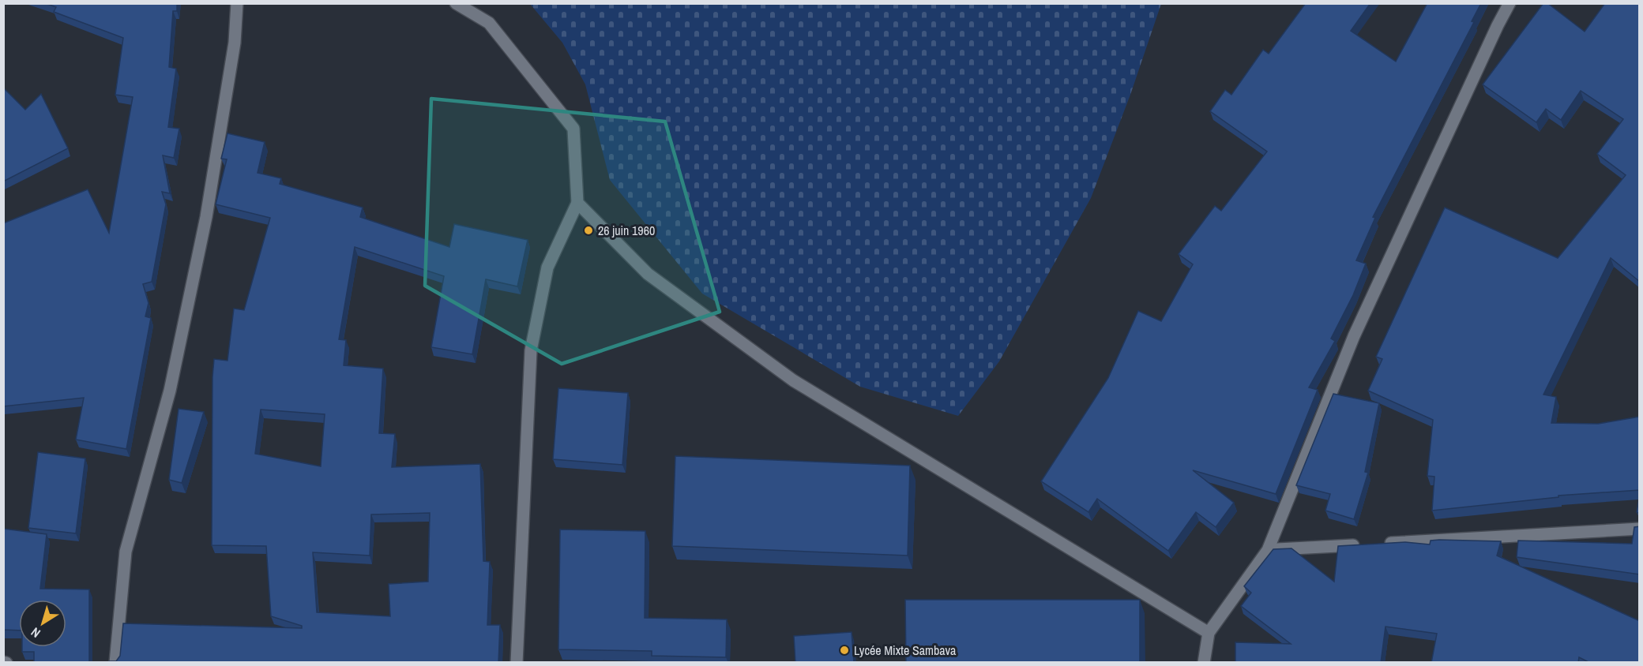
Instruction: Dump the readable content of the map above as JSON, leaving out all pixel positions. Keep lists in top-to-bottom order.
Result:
{
  "places": ["26 juin 1960", "Lycée Mixte Sambava"],
  "north": "bottom left"
}
